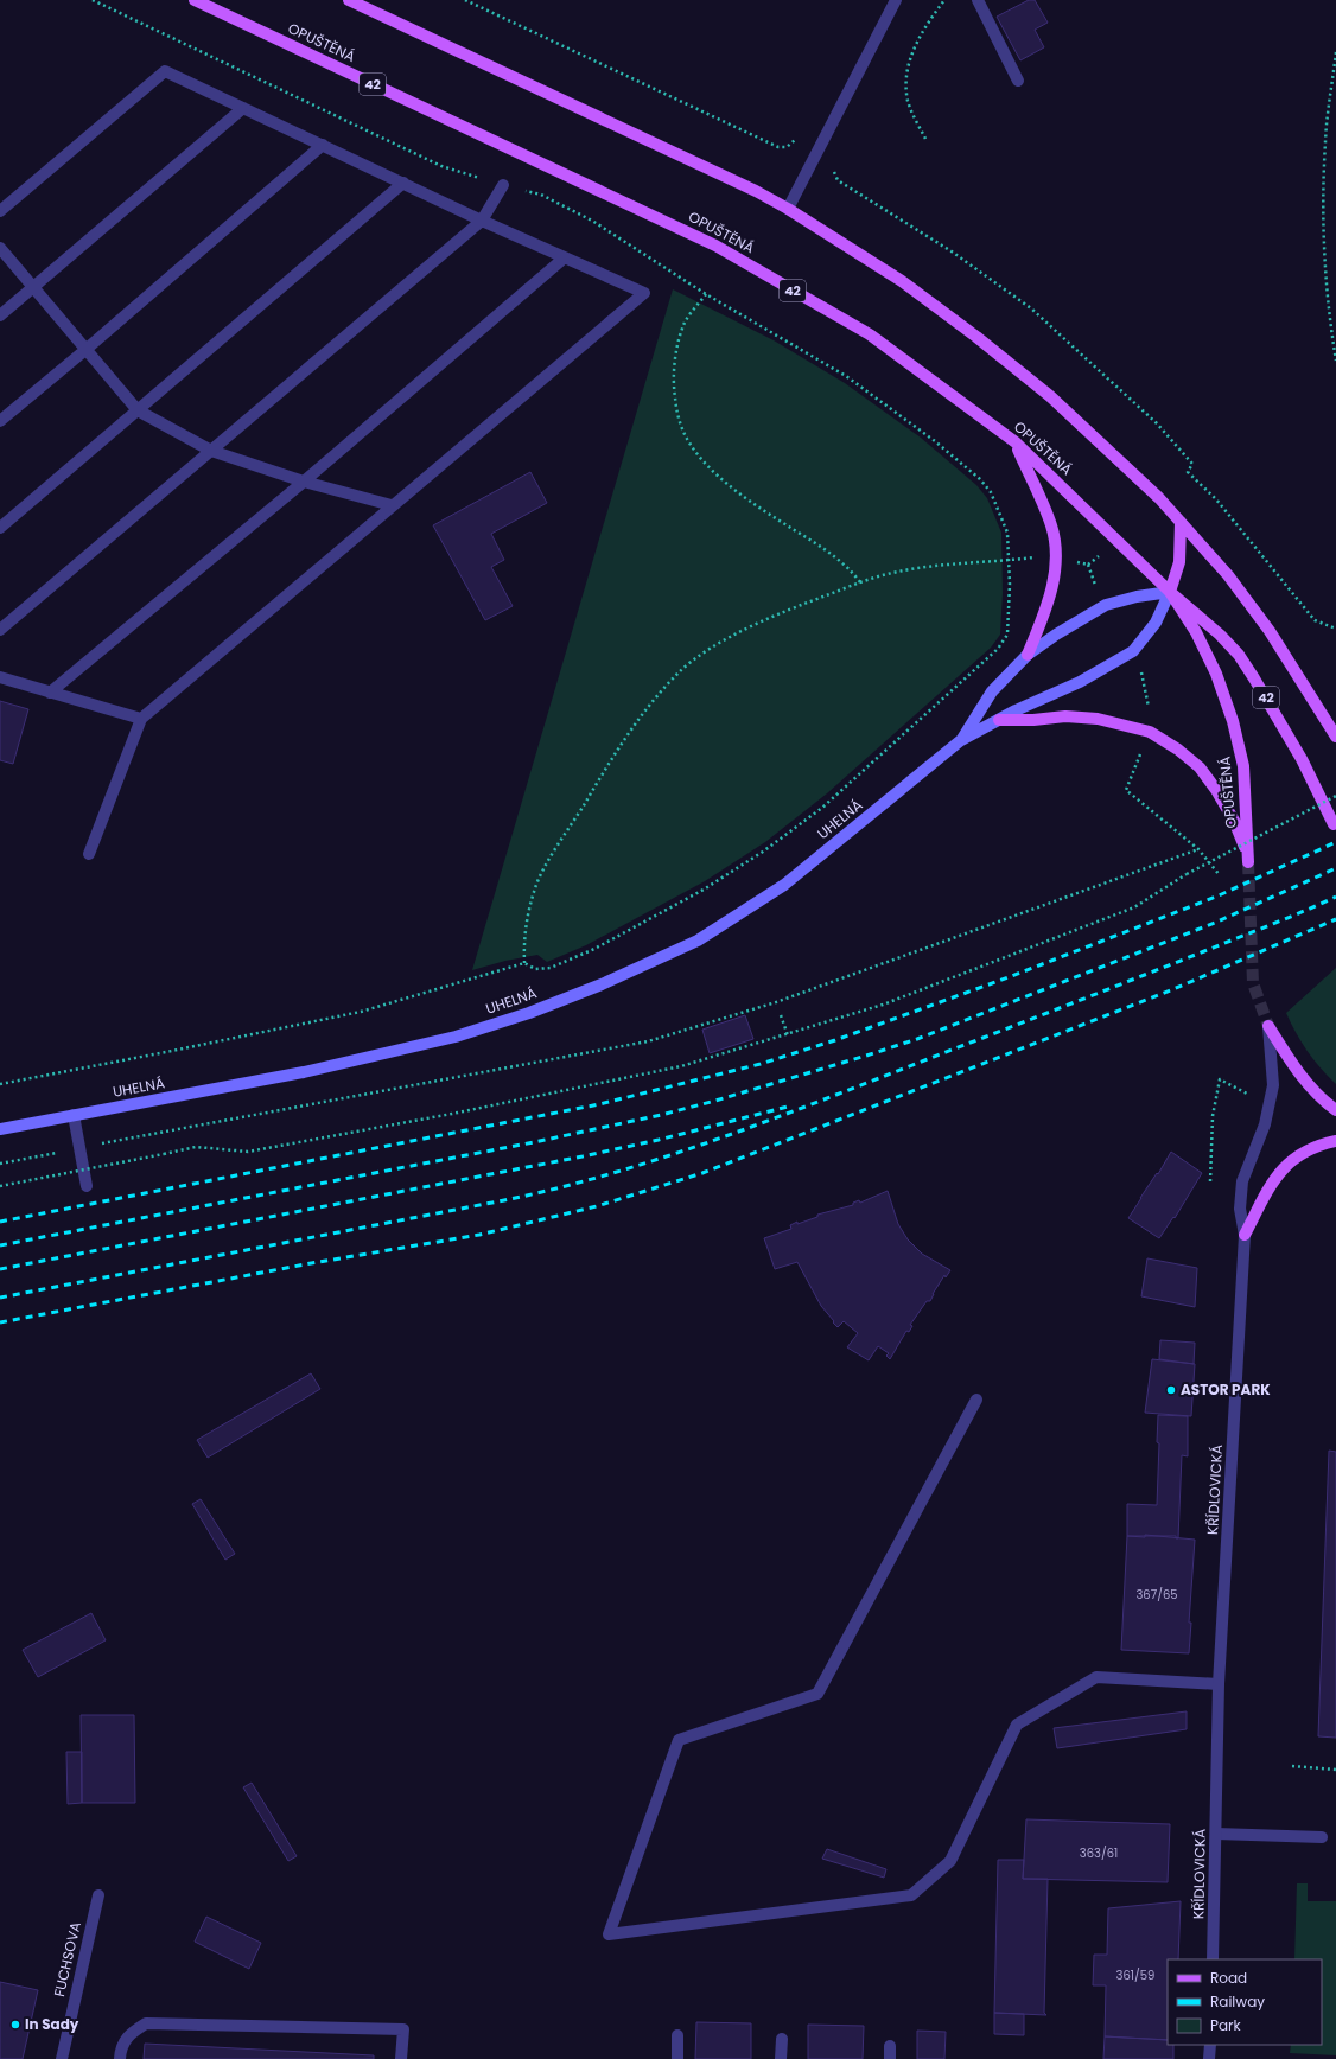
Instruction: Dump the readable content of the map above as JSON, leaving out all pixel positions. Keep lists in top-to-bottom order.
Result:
{
  "streets": {
    "main road": ["OPUŠTĚNÁ", "42", "UHELNÁ"],
    "street": ["KŘÍDLOVICKÁ", "FUCHSOVA"]
  },
  "crossings": [
    ["OPUŠTĚNÁ", "UHELNÁ"]
  ],
  "places": ["ASTOR PARK", "In Sady"],
  "house_numbers": ["367/65", "363/61", "361/59"],
  "legend": ["Road", "Railway", "Park"]
}
